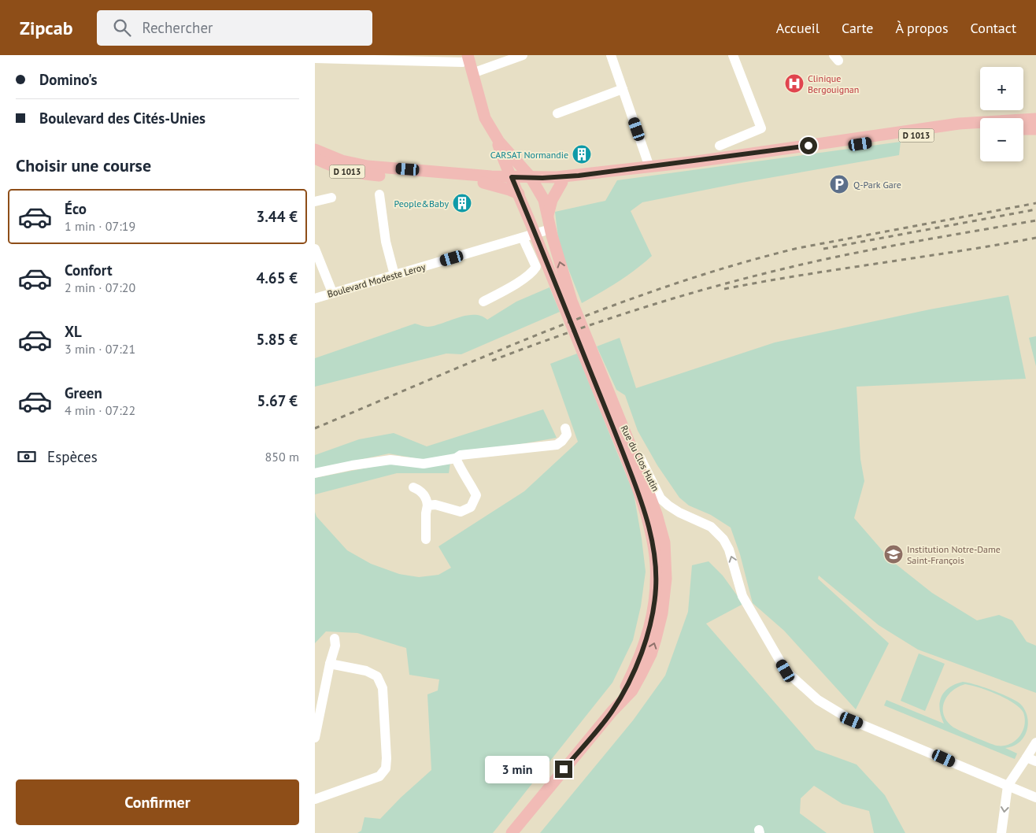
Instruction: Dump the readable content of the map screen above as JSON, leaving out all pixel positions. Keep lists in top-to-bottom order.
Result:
{
  "streets": {
    "main road": ["D 1013"],
    "street": ["Boulevard Modeste Leroy", "Rue du Clos Hutin"]
  },
  "one_way": ["Rue du Clos Hutin"],
  "places": {
    "hospital": ["Clinique Bergouignan"],
    "building": ["CARSAT Normandie", "People&Baby"],
    "parking": ["Q-Park Gare"],
    "school or university": ["Institution Notre‐Dame Saint‐François"]
  },
  "page": {
    "header": "Zipcab",
    "search": "Rechercher",
    "nav": [
      "Accueil",
      "Carte",
      "À propos",
      "Contact"
    ],
    "banner": ["Domino's", "Boulevard des Cités-Unies"],
    "map_buttons": ["+", "−"],
    "heading": "Choisir une course",
    "list": [
      {
        "name": "Éco",
        "note": "1 min · 07:19",
        "value": "3.44 €"
      },
      {
        "name": "Confort",
        "note": "2 min · 07:20",
        "value": "4.65 €"
      },
      {
        "name": "XL",
        "note": "3 min · 07:21",
        "value": "5.85 €"
      },
      {
        "name": "Green",
        "note": "4 min · 07:22",
        "value": "5.67 €"
      }
    ],
    "pay": ["Espèces", "850 m"],
    "bubble": "3 min",
    "buttons": "Confirmer"
  }
}
